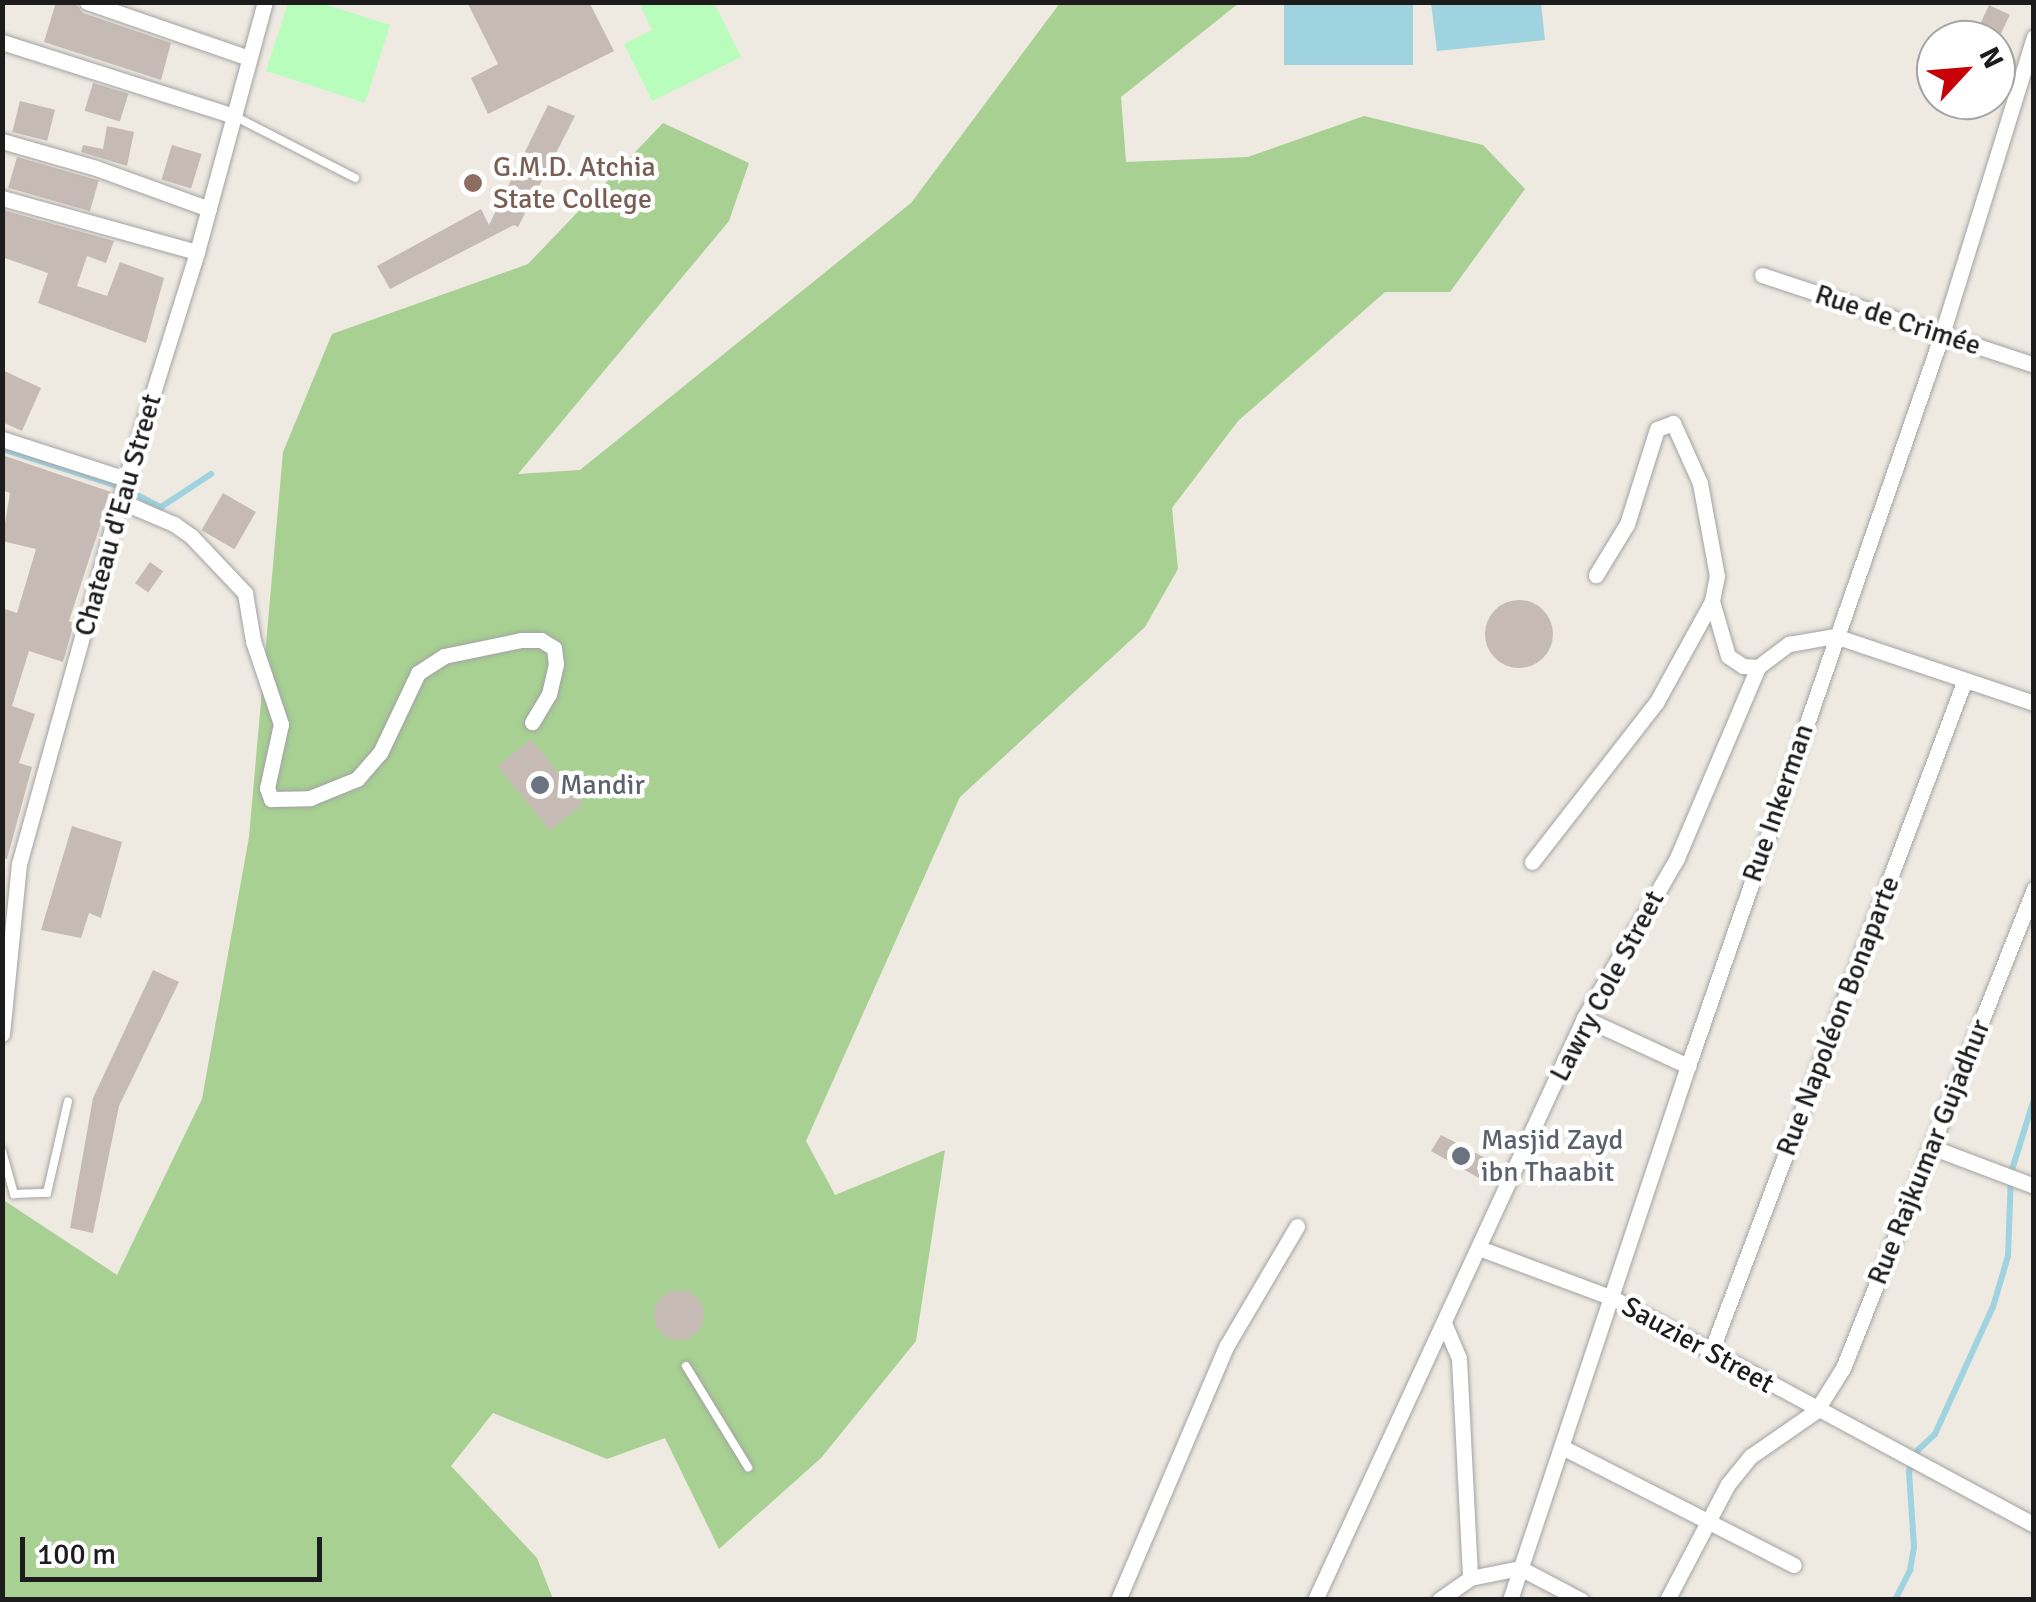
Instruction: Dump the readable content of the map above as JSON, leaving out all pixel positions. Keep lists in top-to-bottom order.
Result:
{
  "streets": {
    "street": [
      "Rue de Crimée",
      "Chateau d'Eau Street",
      "Rue Inkerman",
      "Lawry Cole Street",
      "Rue Napoléon Bonaparte",
      "Rue Rajkumar Gujadhur",
      "Sauzier Street"
    ]
  },
  "crossings": [
    ["Rue de Crimée", "Rue Inkerman"],
    ["Rue Inkerman", "Sauzier Street"],
    ["Lawry Cole Street", "Sauzier Street"],
    ["Rue Napoléon Bonaparte", "Sauzier Street"],
    ["Rue Rajkumar Gujadhur", "Sauzier Street"]
  ],
  "places": ["G.M.D. Atchia State College", "Mandir", "Masjid Zayd ibn Thaabit"],
  "scale_bar": "100 m",
  "north": "top right"
}
